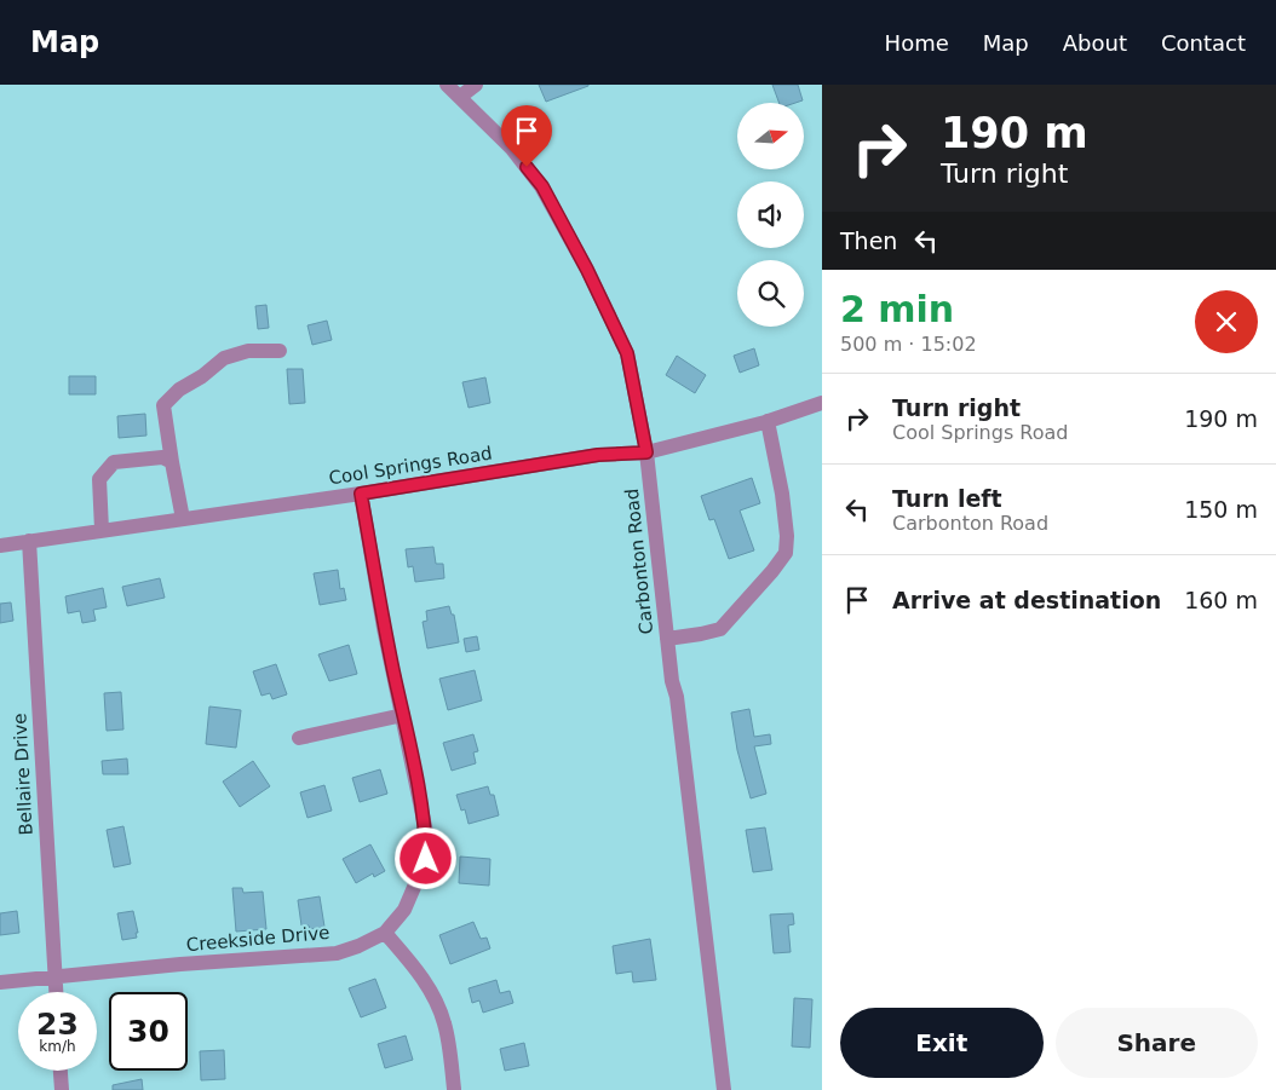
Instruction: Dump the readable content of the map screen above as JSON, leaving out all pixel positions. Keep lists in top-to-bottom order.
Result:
{
  "streets": {
    "street": [
      "Cool Springs Road",
      "Carbonton Road",
      "Bellaire Drive",
      "Creekside Drive"
    ]
  },
  "crossings": [
    ["Cool Springs Road", "Carbonton Road"],
    ["Cool Springs Road", "Bellaire Drive"],
    ["Cool Springs Road", "Creekside Drive"],
    ["Bellaire Drive", "Creekside Drive"]
  ],
  "north": "right",
  "page": {
    "header": "Map",
    "nav": [
      "Home",
      "Map",
      "About",
      "Contact"
    ],
    "turn": ["190 m", "Turn right"],
    "then": "Then",
    "heading": ["2 min", "500 m · 15:02"],
    "list": [
      {
        "name": "Turn right",
        "note": "Cool Springs Road",
        "value": "190 m"
      },
      {
        "name": "Turn left",
        "note": "Carbonton Road",
        "value": "150 m"
      },
      {
        "name": "Arrive at destination",
        "value": "160 m"
      }
    ],
    "speed": "23 km/h",
    "limit": "30",
    "buttons": ["Exit", "Share"]
  }
}
